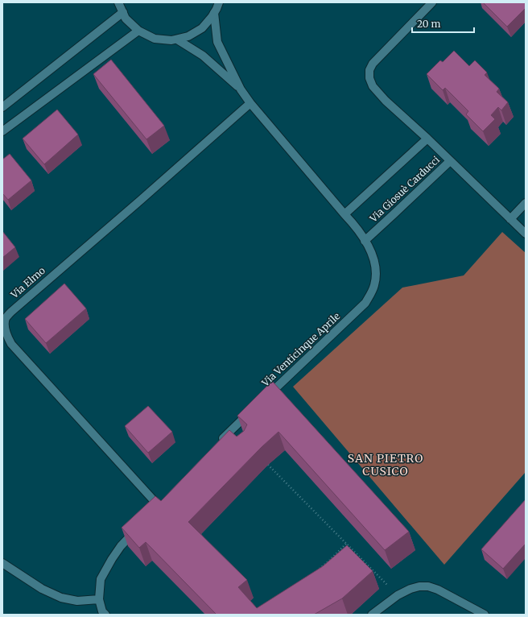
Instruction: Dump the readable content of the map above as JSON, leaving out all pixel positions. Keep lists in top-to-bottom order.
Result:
{
  "streets": {
    "street": ["Via Giosuè Carducci", "Via Elmo", "Via Venticinque Aprile"]
  },
  "crossings": [
    ["Via Giosuè Carducci", "Via Venticinque Aprile"],
    ["Via Elmo", "Via Venticinque Aprile"]
  ],
  "districts": ["SAN PIETRO CUSICO"],
  "scale_bar": "20 m"
}
